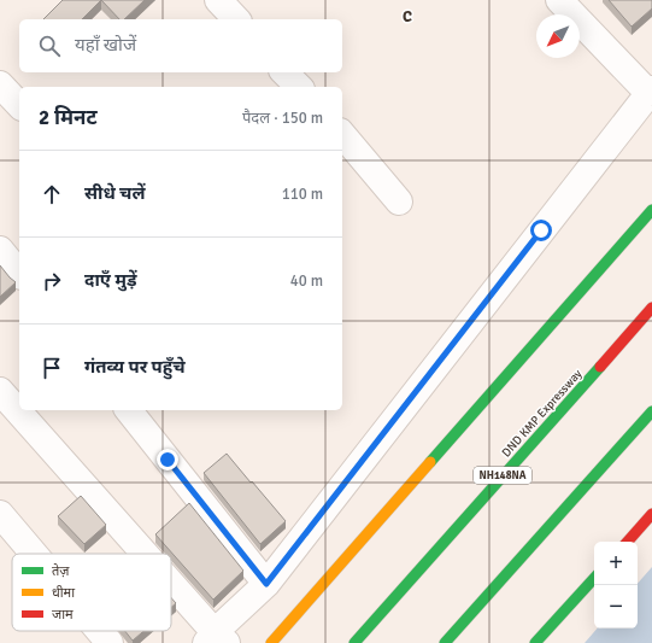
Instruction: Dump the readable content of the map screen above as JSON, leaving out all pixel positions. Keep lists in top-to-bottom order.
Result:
{
  "streets": {
    "main road": ["DND KMP Expressway", "NH148NA"]
  },
  "legend": ["तेज़", "धीमा", "जाम"],
  "north": "bottom left",
  "page": {
    "search": "यहाँ खोजें",
    "heading": ["2 मिनट", "पैदल · 150 m"],
    "list": [
      ["सीधे चलें", "110 m"],
      ["दाएँ मुड़ें", "40 m"],
      "गंतव्य पर पहुँचे"
    ],
    "map_buttons": ["+", "−"]
  },
  "grid": {
    "columns": ["C"]
  }
}
